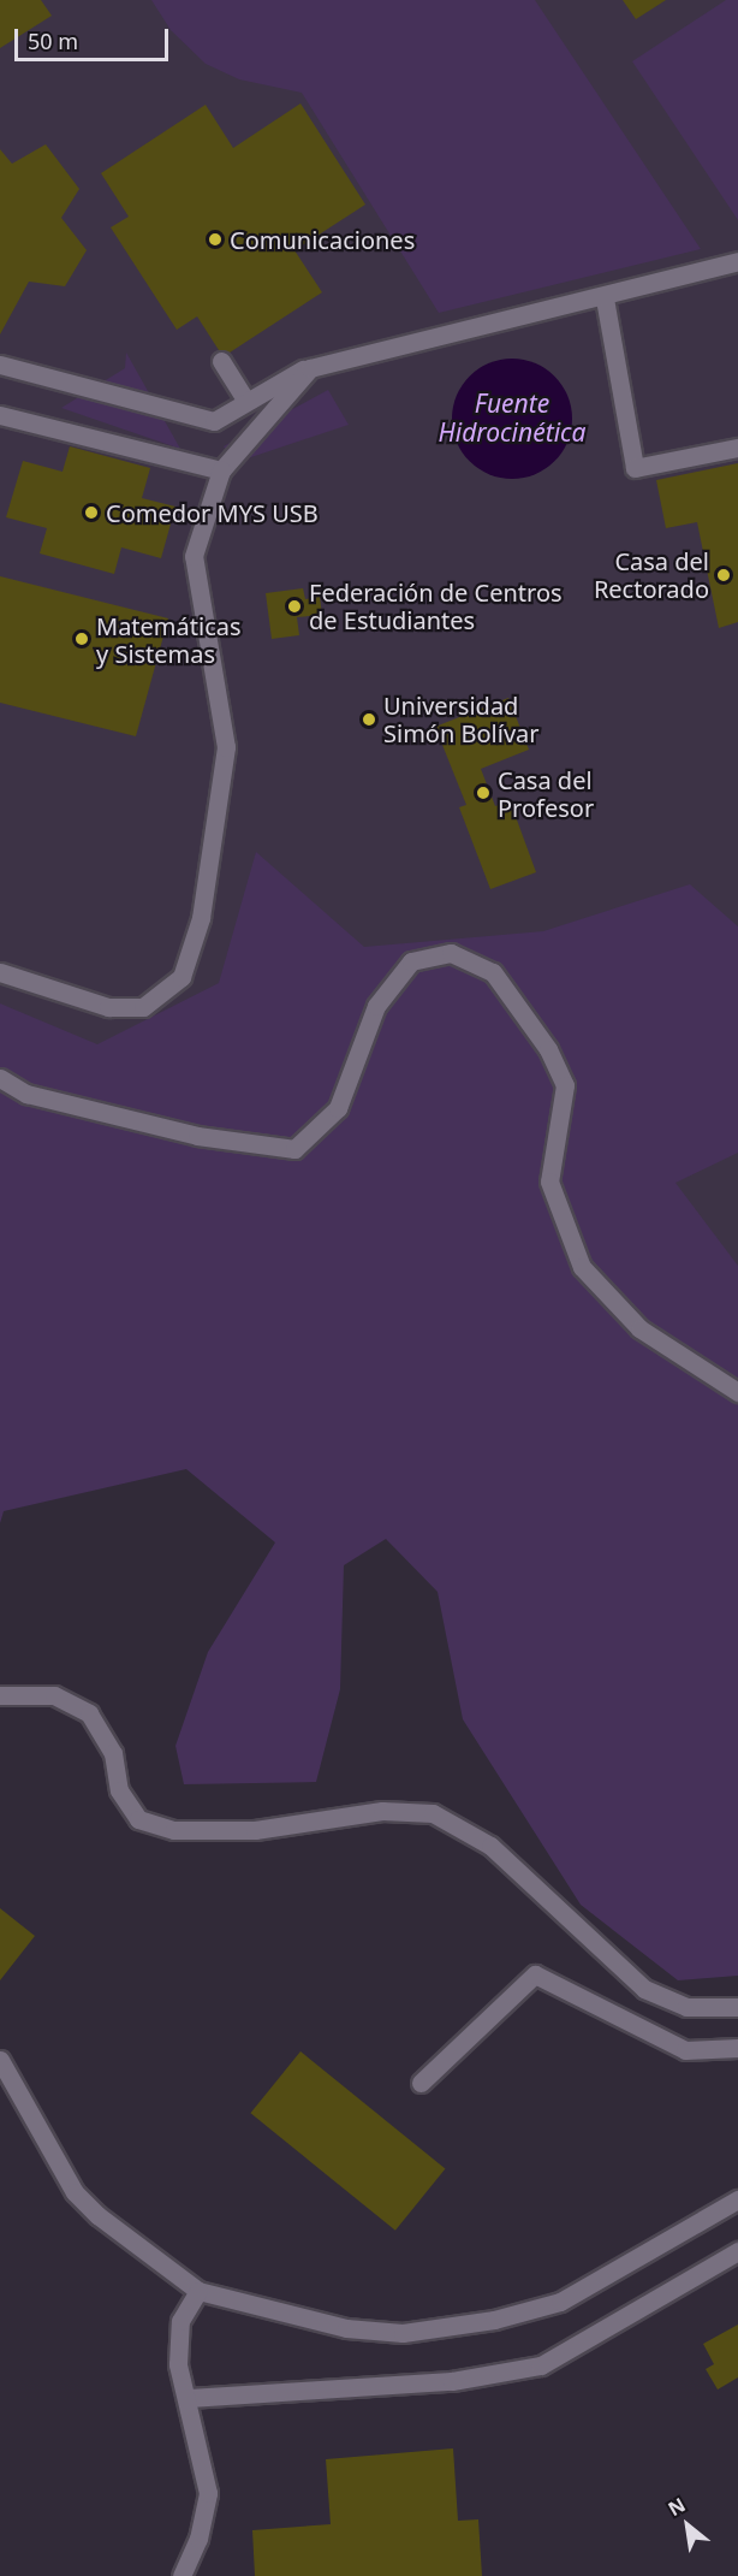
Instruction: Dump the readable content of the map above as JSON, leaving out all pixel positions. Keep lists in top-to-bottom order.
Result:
{
  "water": ["Fuente Hidrocinética"],
  "places": [
    "Comunicaciones",
    "Comedor MYS USB",
    "Casa del Rectorado",
    "Federación de Centros de Estudiantes",
    "Matemáticas y Sistemas",
    "Universidad Simón Bolívar",
    "Casa del Profesor"
  ],
  "scale_bar": "50 m",
  "north": "top left"
}
